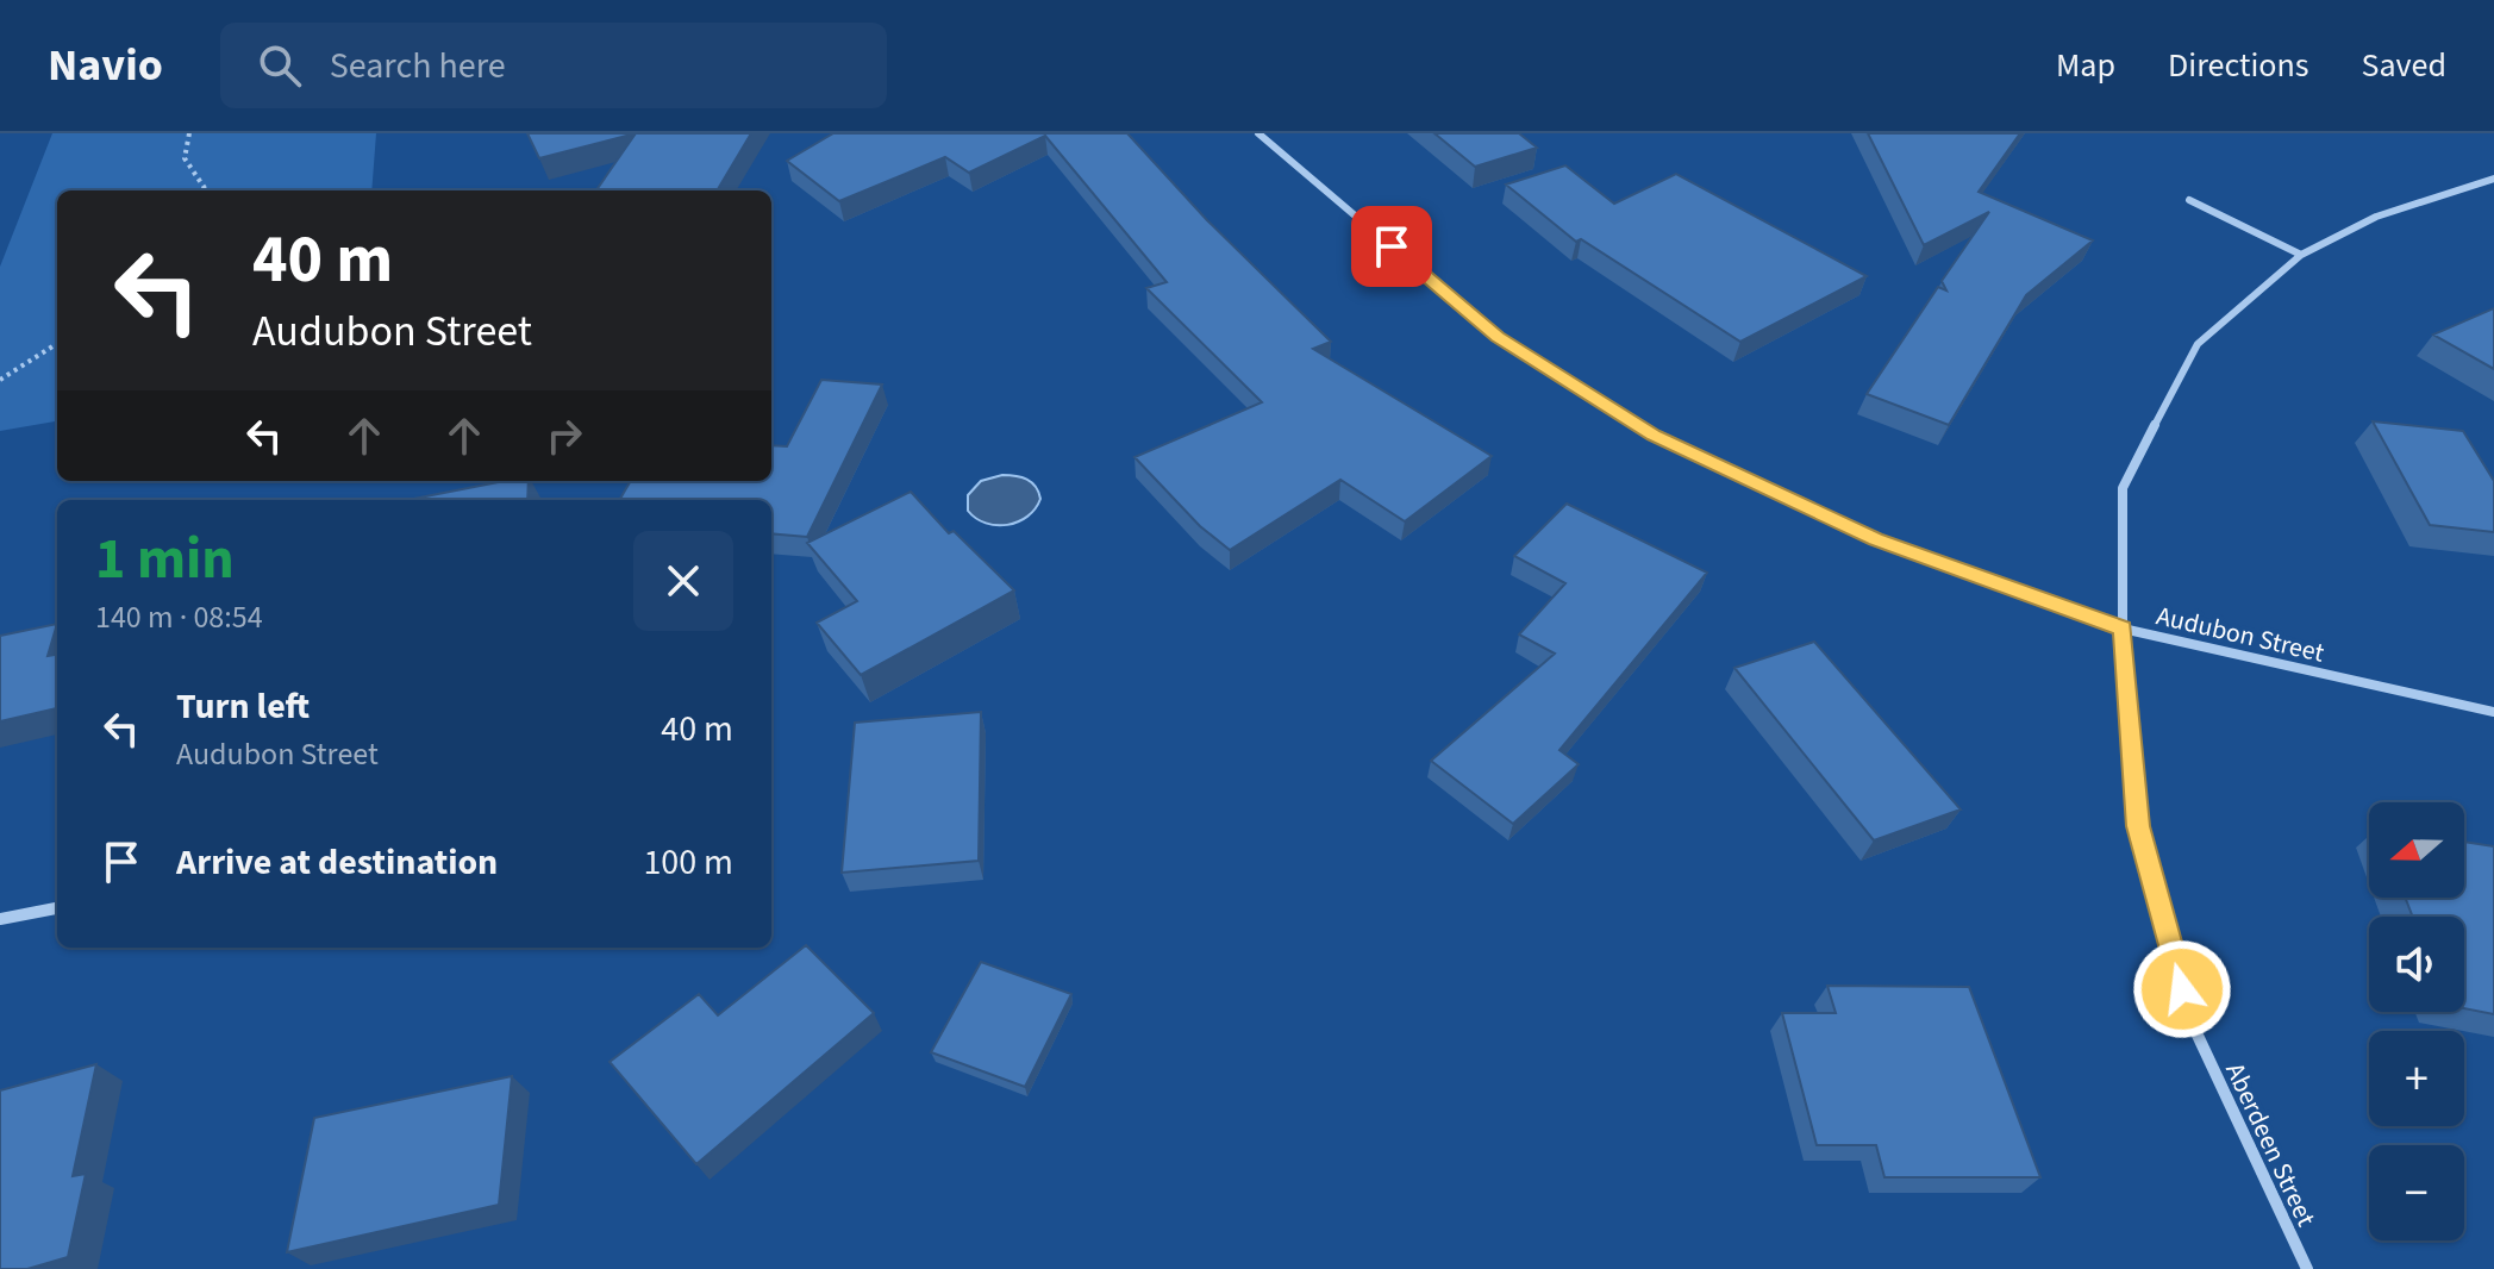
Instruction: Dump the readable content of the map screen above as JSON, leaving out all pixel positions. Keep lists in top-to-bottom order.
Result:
{
  "streets": {
    "street": ["Audubon Street", "Aberdeen Street"]
  },
  "crossings": [
    ["Audubon Street", "Aberdeen Street"]
  ],
  "north": "left",
  "page": {
    "header": "Navio",
    "search": "Search here",
    "nav": ["Map", "Directions", "Saved"],
    "turn": ["40 m", "Audubon Street"],
    "heading": ["1 min", "140 m · 08:54"],
    "list": [
      {
        "name": "Turn left",
        "note": "Audubon Street",
        "value": "40 m"
      },
      {
        "name": "Arrive at destination",
        "value": "100 m"
      }
    ],
    "map_buttons": ["+", "−"]
  }
}
